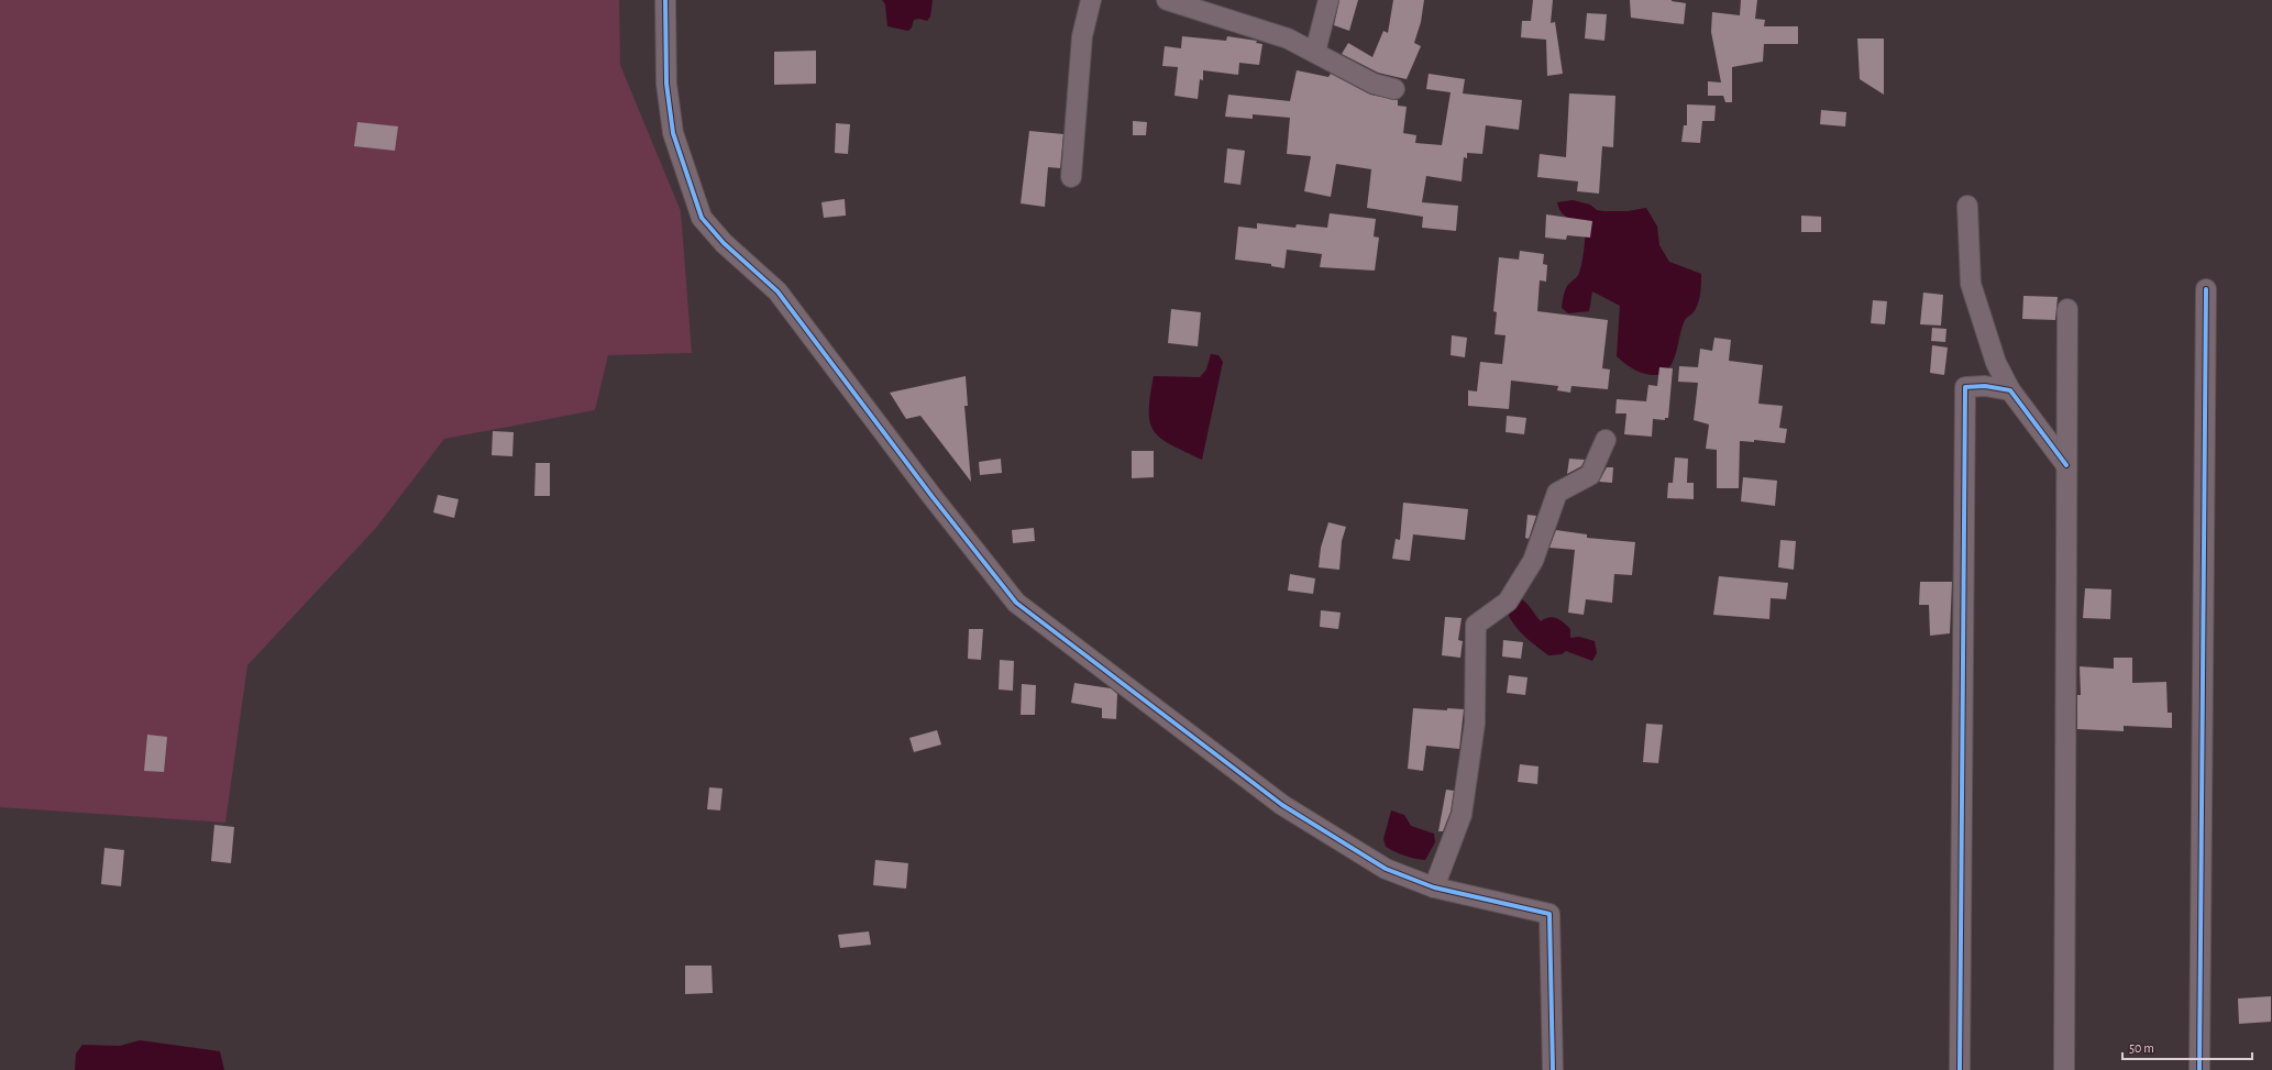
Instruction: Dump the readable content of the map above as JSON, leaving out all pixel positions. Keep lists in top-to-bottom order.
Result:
{
  "scale_bar": "50 m"
}
